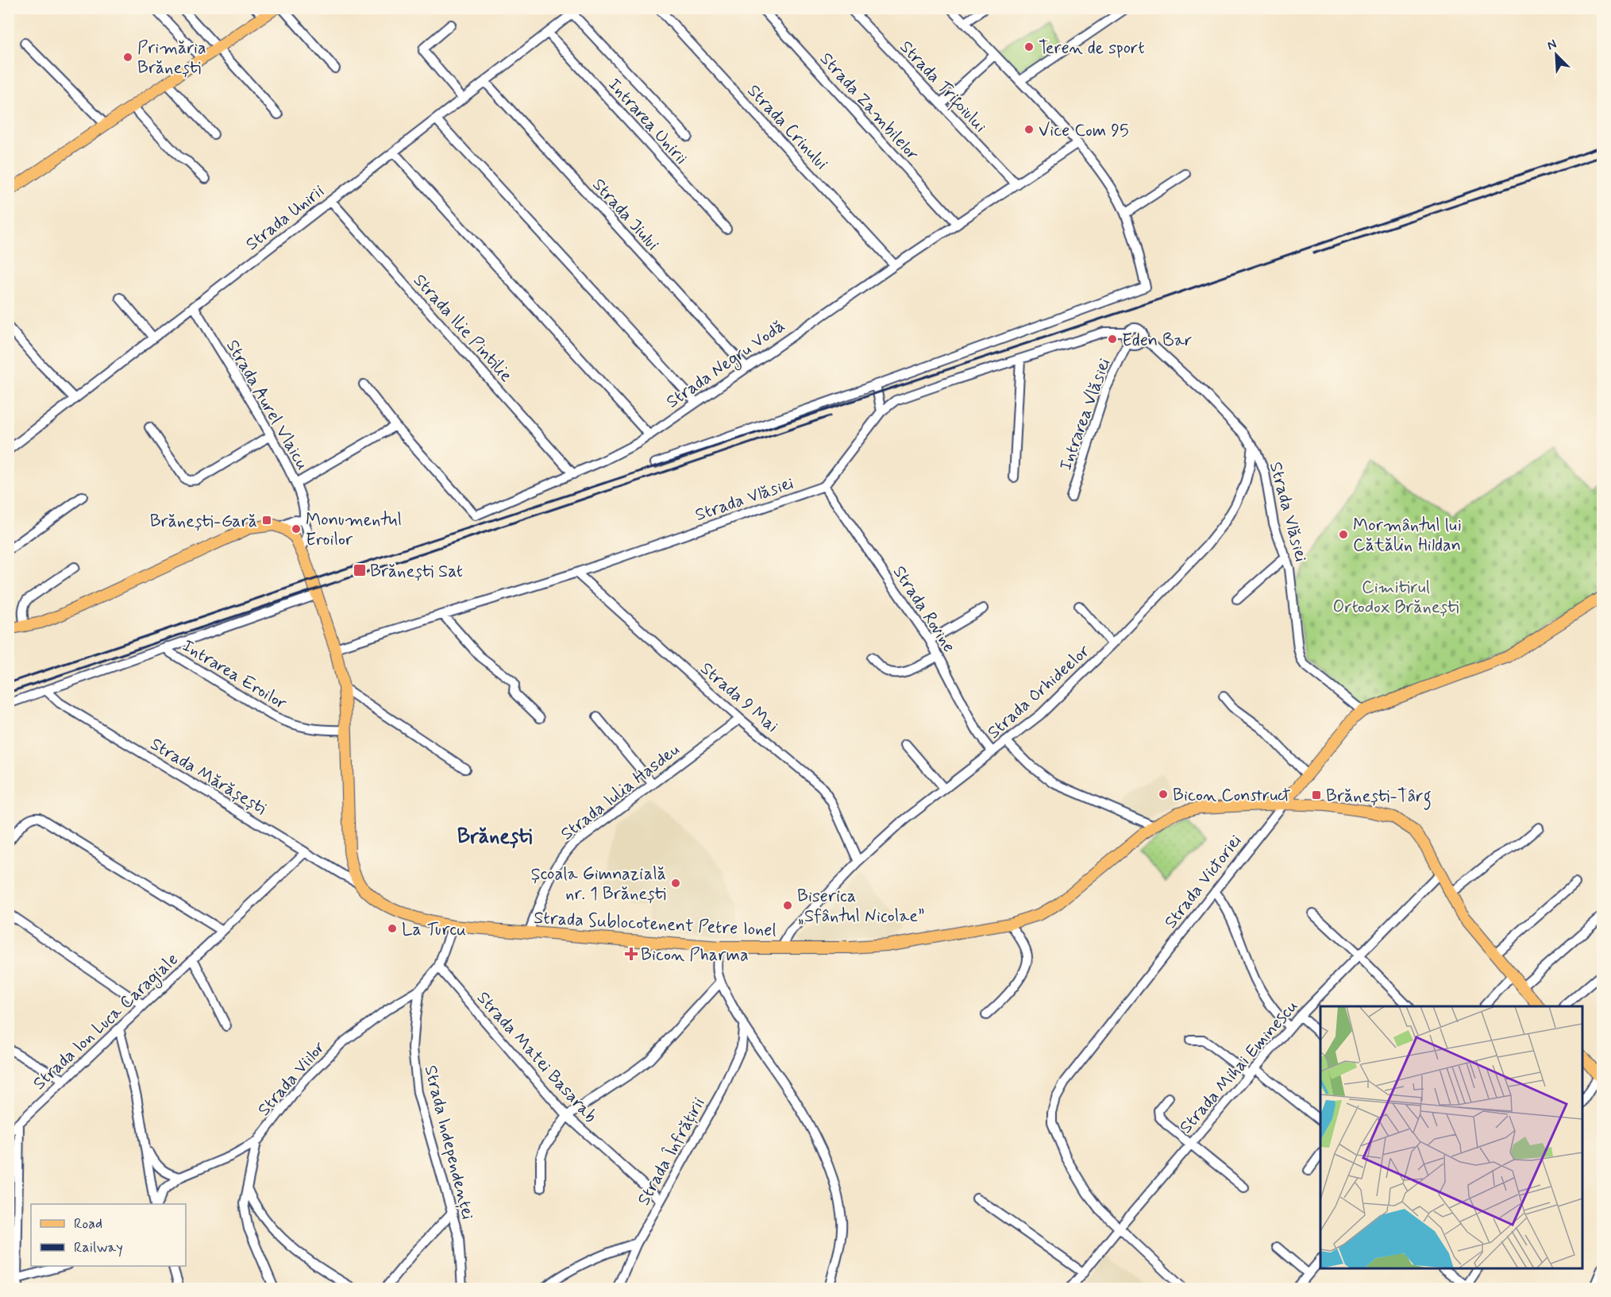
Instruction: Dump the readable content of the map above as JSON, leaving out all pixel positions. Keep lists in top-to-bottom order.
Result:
{
  "streets": {
    "main road": ["Strada Victoriei", "Strada Sublocotenent Petre Ionel"],
    "street": [
      "Strada Trifoiului",
      "Strada Zambilelor",
      "Intrarea Unirii",
      "Strada Crinului",
      "Strada Jiului",
      "Strada Unirii",
      "Strada Ilie Pintilie",
      "Strada Negru Vodă",
      "Strada Aurel Vlaicu",
      "Intrarea Vlăsiei",
      "Strada Vlăsiei",
      "Strada Rovine",
      "Intrarea Eroilor",
      "Strada Orhideelor",
      "Strada 9 Mai",
      "Strada Mărășești",
      "Strada Iulia Hasdeu",
      "Strada Ion Luca Caragiale",
      "Strada Matei Basarab",
      "Strada Mihai Eminescu",
      "Strada Viilor",
      "Strada Independenței",
      "Strada Înfrățirii"
    ]
  },
  "crossings": [
    ["Strada Trifoiului", "Strada Negru Vodă"],
    ["Strada Zambilelor", "Strada Negru Vodă"],
    ["Intrarea Unirii", "Strada Unirii"],
    ["Strada Crinului", "Strada Negru Vodă"],
    ["Strada Jiului", "Strada Unirii"],
    ["Strada Jiului", "Strada Negru Vodă"],
    ["Strada Unirii", "Strada Ilie Pintilie"],
    ["Strada Unirii", "Strada Aurel Vlaicu"],
    ["Strada Ilie Pintilie", "Strada Negru Vodă"],
    ["Intrarea Vlăsiei", "Strada Vlăsiei"],
    ["Strada Vlăsiei", "Strada Rovine"],
    ["Strada Vlăsiei", "Strada Orhideelor"],
    ["Strada Vlăsiei", "Strada 9 Mai"],
    ["Strada Vlăsiei", "Strada Victoriei"],
    ["Strada Vlăsiei", "Strada Sublocotenent Petre Ionel"],
    ["Strada Rovine", "Strada Orhideelor"],
    ["Intrarea Eroilor", "Strada Sublocotenent Petre Ionel"],
    ["Strada Orhideelor", "Strada 9 Mai"],
    ["Strada Orhideelor", "Strada Sublocotenent Petre Ionel"],
    ["Strada 9 Mai", "Strada Iulia Hasdeu"],
    ["Strada Mărășești", "Strada Sublocotenent Petre Ionel"],
    ["Strada Mărășești", "Strada Ion Luca Caragiale"],
    ["Strada Iulia Hasdeu", "Strada Sublocotenent Petre Ionel"],
    ["Strada Victoriei", "Strada Sublocotenent Petre Ionel"],
    ["Strada Victoriei", "Strada Mihai Eminescu"],
    ["Strada Sublocotenent Petre Ionel", "Strada Mihai Eminescu"],
    ["Strada Matei Basarab", "Strada Înfrățirii"],
    ["Strada Viilor", "Strada Independenței"]
  ],
  "districts": ["Brănești"],
  "parks": ["Cimitirul Ortodox Brănești"],
  "places": {
    "other": [
      "Teren de sport",
      "Primăria Brănești",
      "Vice Com 95",
      "Eden Bar",
      "Monumentul Eroilor",
      "Mormântul lui Cătălin Hildan",
      "Bicon Construct",
      "Școala Gimnazială nr. 1 Brănești",
      "Biserica „Sfântul Nicolae”",
      "La Turcu"
    ],
    "transit": ["Brănești-Gară", "Brănești Sat", "Brănești-Târg"],
    "health": ["Bicon Pharma"]
  },
  "legend": ["Road", "Railway"],
  "north": "top left"
}
